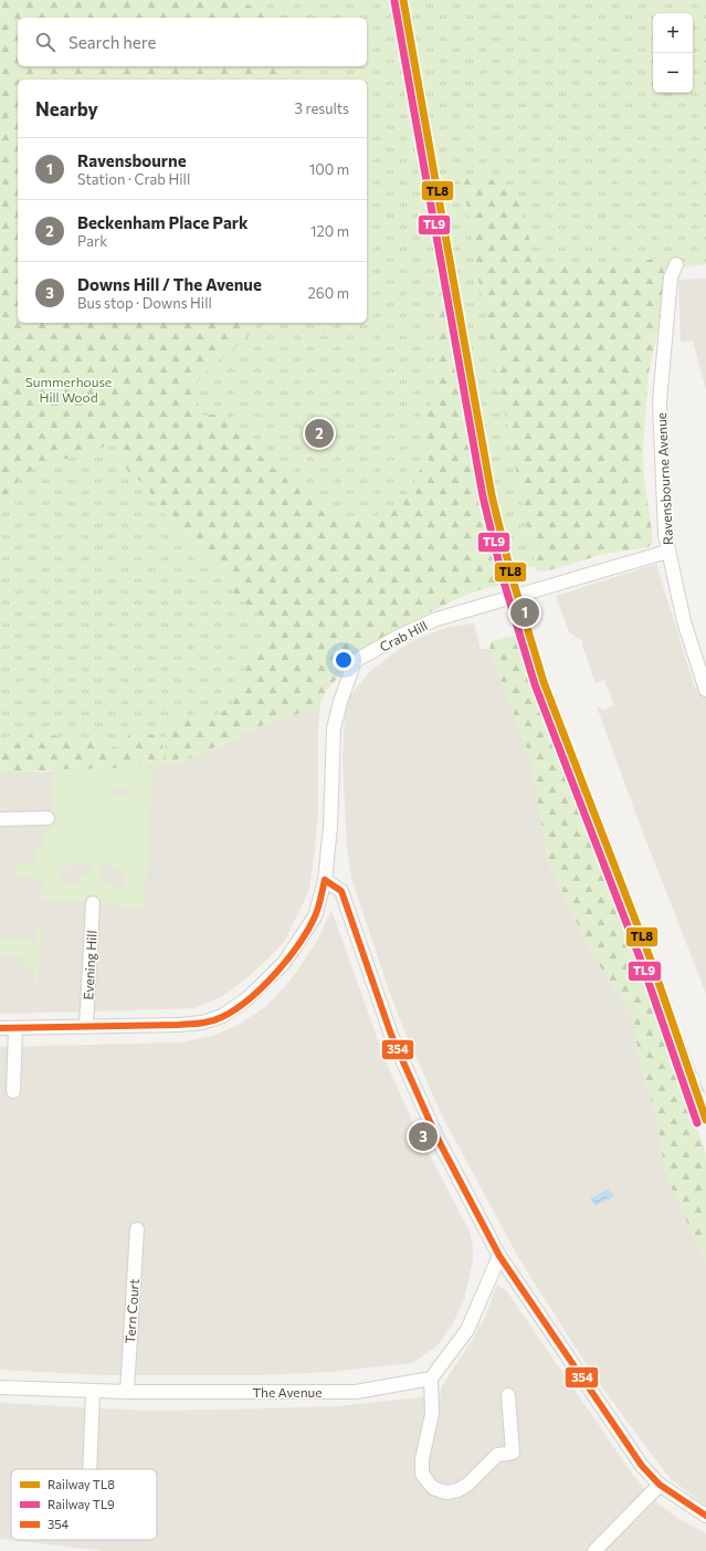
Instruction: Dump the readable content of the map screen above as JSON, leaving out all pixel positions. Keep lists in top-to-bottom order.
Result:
{
  "streets": {
    "street": [
      "Ravensbourne Avenue",
      "Crab Hill",
      "Evening Hill",
      "Tern Court",
      "The Avenue"
    ]
  },
  "crossings": [
    ["Ravensbourne Avenue", "Crab Hill"],
    ["Crab Hill", "Evening Hill"],
    ["Tern Court", "The Avenue"]
  ],
  "parks": ["Summerhouse Hill Wood"],
  "lines": ["rail line TL8", "rail line TL9", "transit line 354"],
  "legend": ["Railway TL8", "Railway TL9", "354"],
  "page": {
    "map_buttons": ["+", "−"],
    "search": "Search here",
    "heading": ["Nearby", "3 results"],
    "list": [
      {
        "mark": "1",
        "name": "Ravensbourne",
        "note": "Station · Crab Hill",
        "value": "100 m"
      },
      {
        "mark": "2",
        "name": "Beckenham Place Park",
        "note": "Park",
        "value": "120 m"
      },
      {
        "mark": "3",
        "name": "Downs Hill / The Avenue",
        "note": "Bus stop · Downs Hill",
        "value": "260 m"
      }
    ],
    "pins": ["2", "1", "3"]
  }
}
